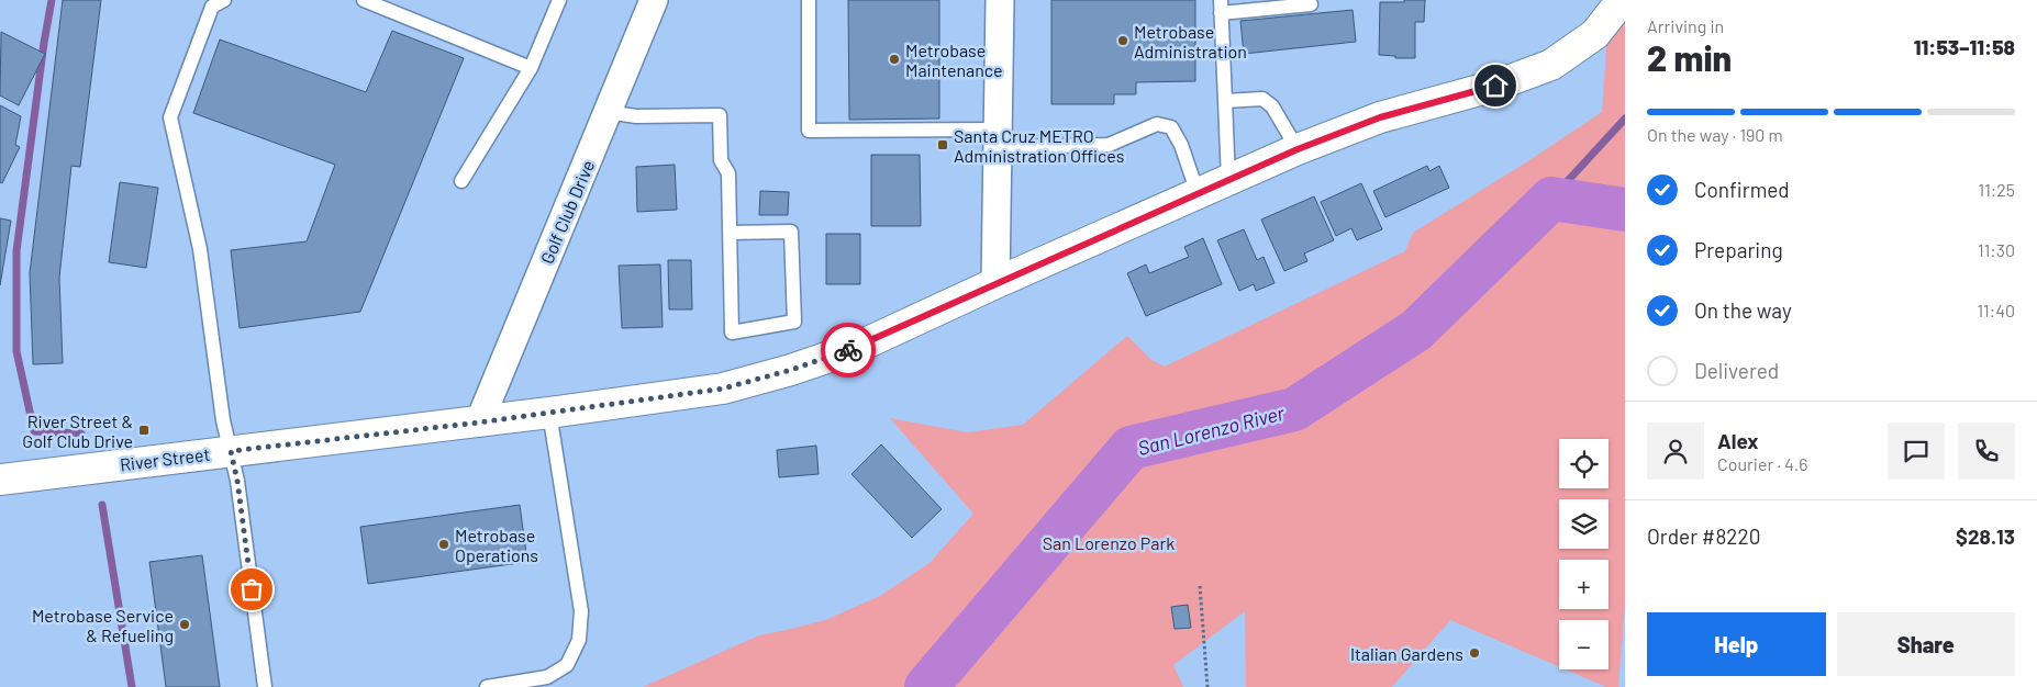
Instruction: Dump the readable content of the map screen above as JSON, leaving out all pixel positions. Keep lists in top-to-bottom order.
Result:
{
  "streets": {
    "main road": ["River Street"],
    "street": ["Golf Club Drive"]
  },
  "crossings": [
    ["Golf Club Drive", "River Street"]
  ],
  "water": ["San Lorenzo River"],
  "parks": ["San Lorenzo Park"],
  "places": {
    "other": [
      "Metrobase Administration",
      "Metrobase Maintenance",
      "Metrobase Operations",
      "Metrobase Service & Refueling",
      "Italian Gardens"
    ],
    "transit": ["Santa Cruz METRO Administration Offices", "River Street & Golf Club Drive"]
  },
  "page": {
    "heading": ["2 min", "Arriving in", "11:53–11:58"],
    "panel": [
      "Alex",
      "Courier · 4.6",
      "Order #8220",
      "$28.13"
    ],
    "bar": "On the way · 190 m",
    "list": [
      ["Confirmed", "11:25"],
      ["Preparing", "11:30"],
      ["On the way", "11:40"],
      "Delivered"
    ],
    "map_buttons": ["+", "−"],
    "buttons": ["Help", "Share"]
  }
}
